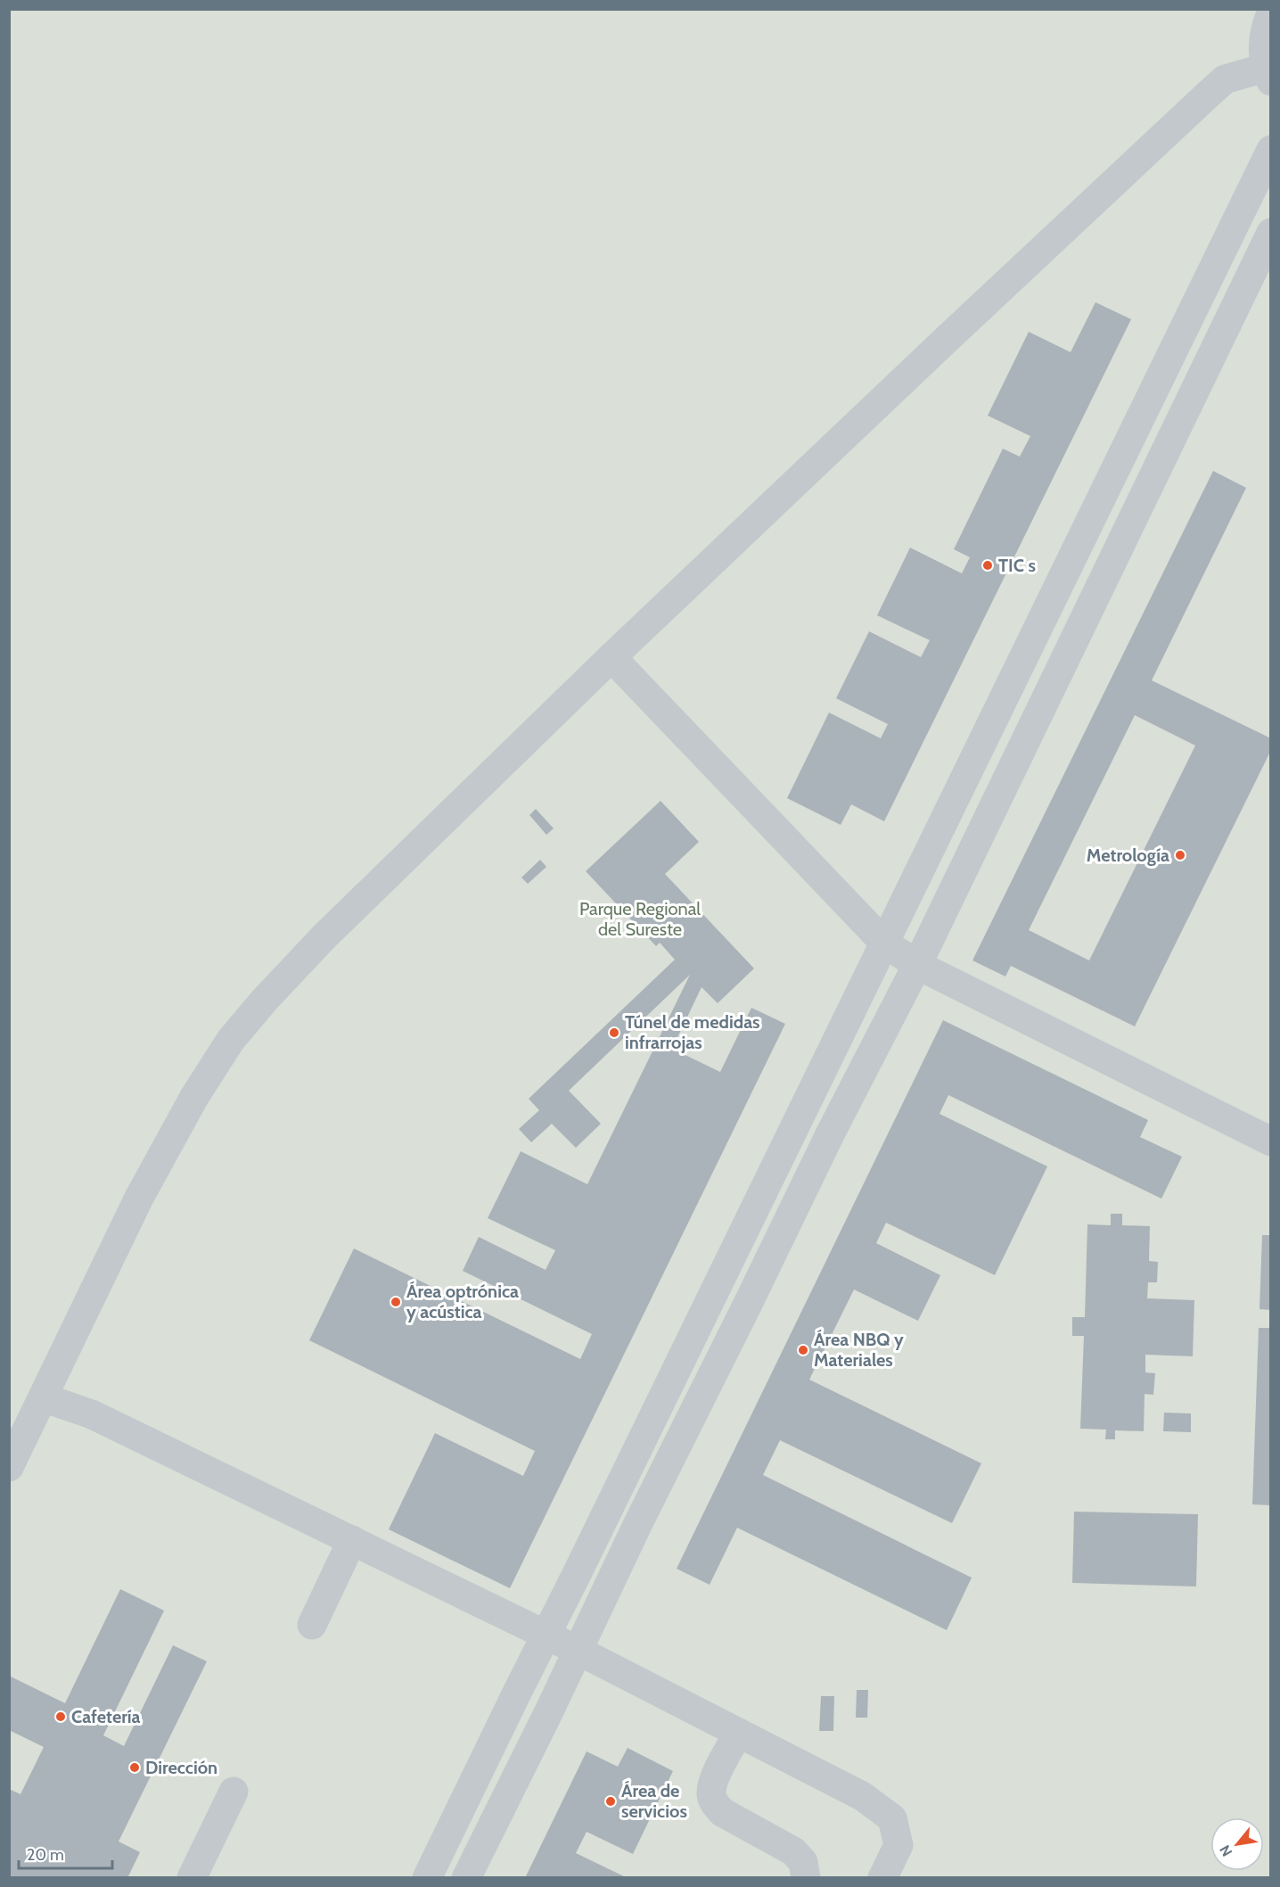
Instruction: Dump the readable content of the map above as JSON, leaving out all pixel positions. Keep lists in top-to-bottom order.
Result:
{
  "parks": ["Parque Regional del Sureste"],
  "places": [
    "TIC s",
    "Metrología",
    "Túnel de medidas infrarrojas",
    "Área optrónica y acústica",
    "Área NBQ y Materiales",
    "Cafetería",
    "Dirección",
    "Área de servicios"
  ],
  "scale_bar": "20 m",
  "north": "bottom left"
}
